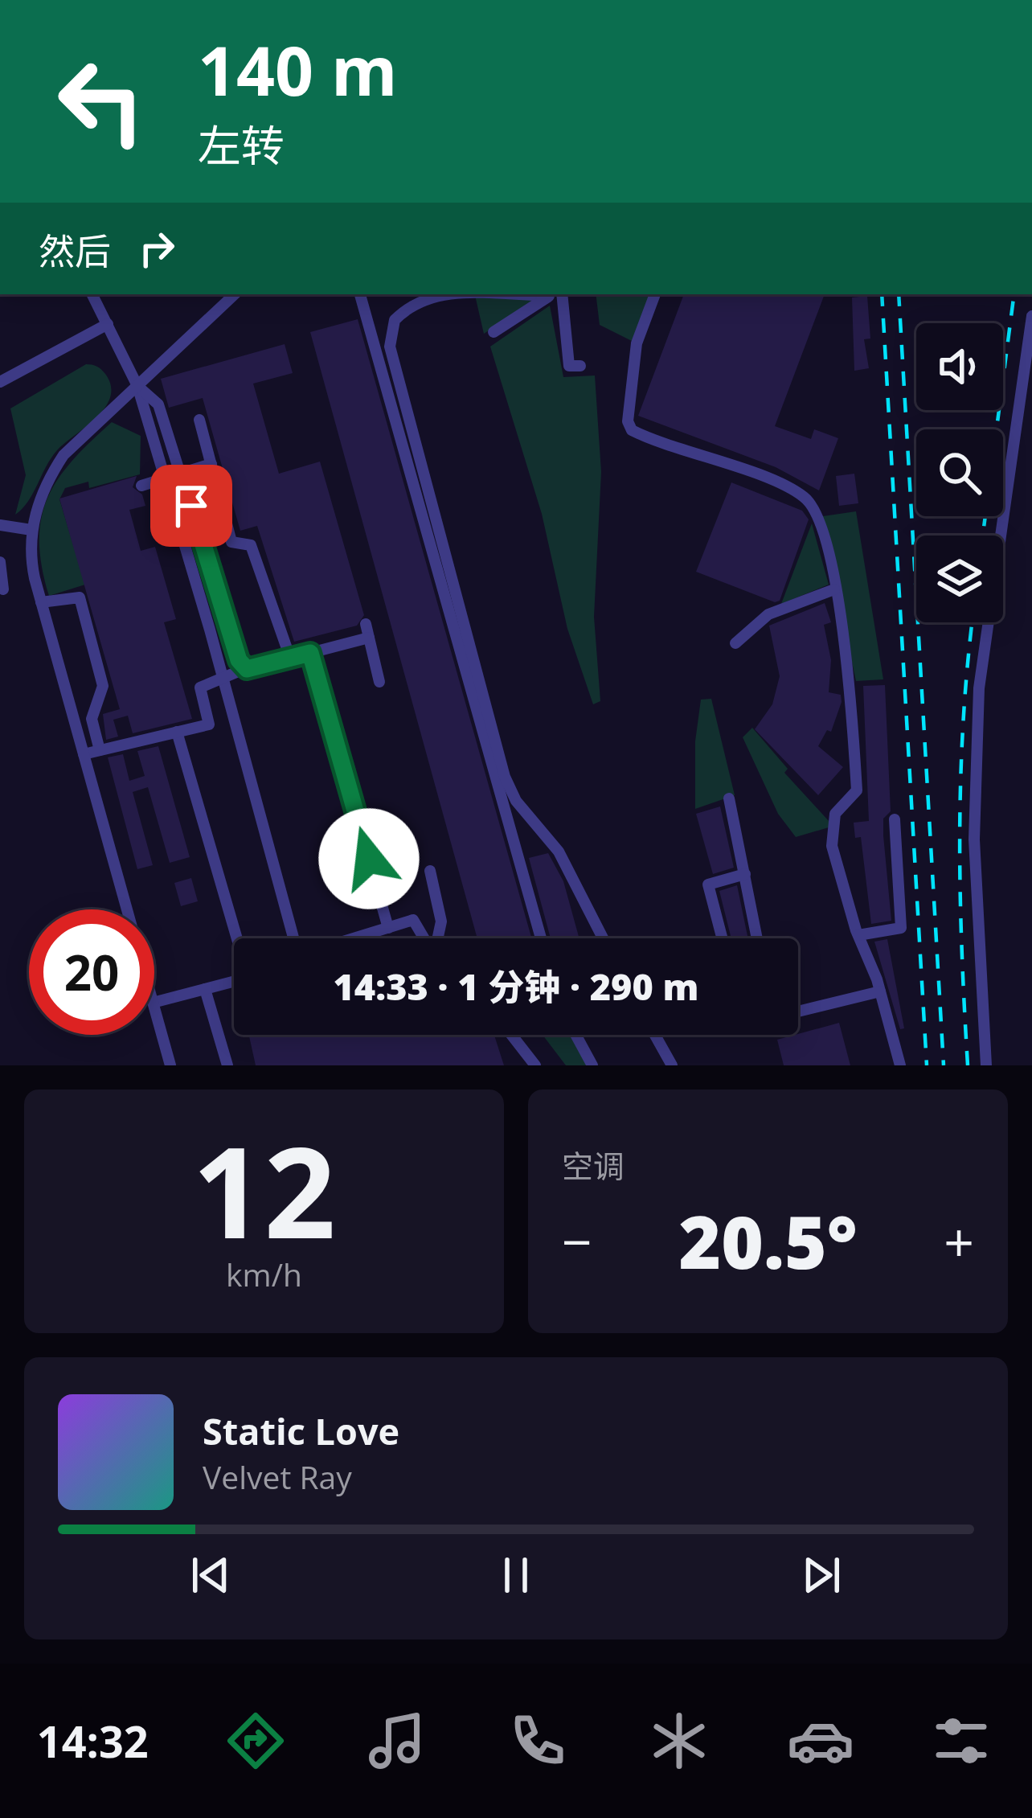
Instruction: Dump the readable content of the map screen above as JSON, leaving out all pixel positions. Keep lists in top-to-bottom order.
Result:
{
  "page": {
    "turn": ["140 m", "左转"],
    "then": "然后",
    "limit": "20",
    "trip": "14:33 · 1 分钟 · 290 m",
    "tile": [
      ["12", "km/h"],
      "空调"
    ],
    "heat": ["−", "20.5°", "+"],
    "song": ["Static Love", "Velvet Ray"],
    "tabs": "14:32"
  }
}
